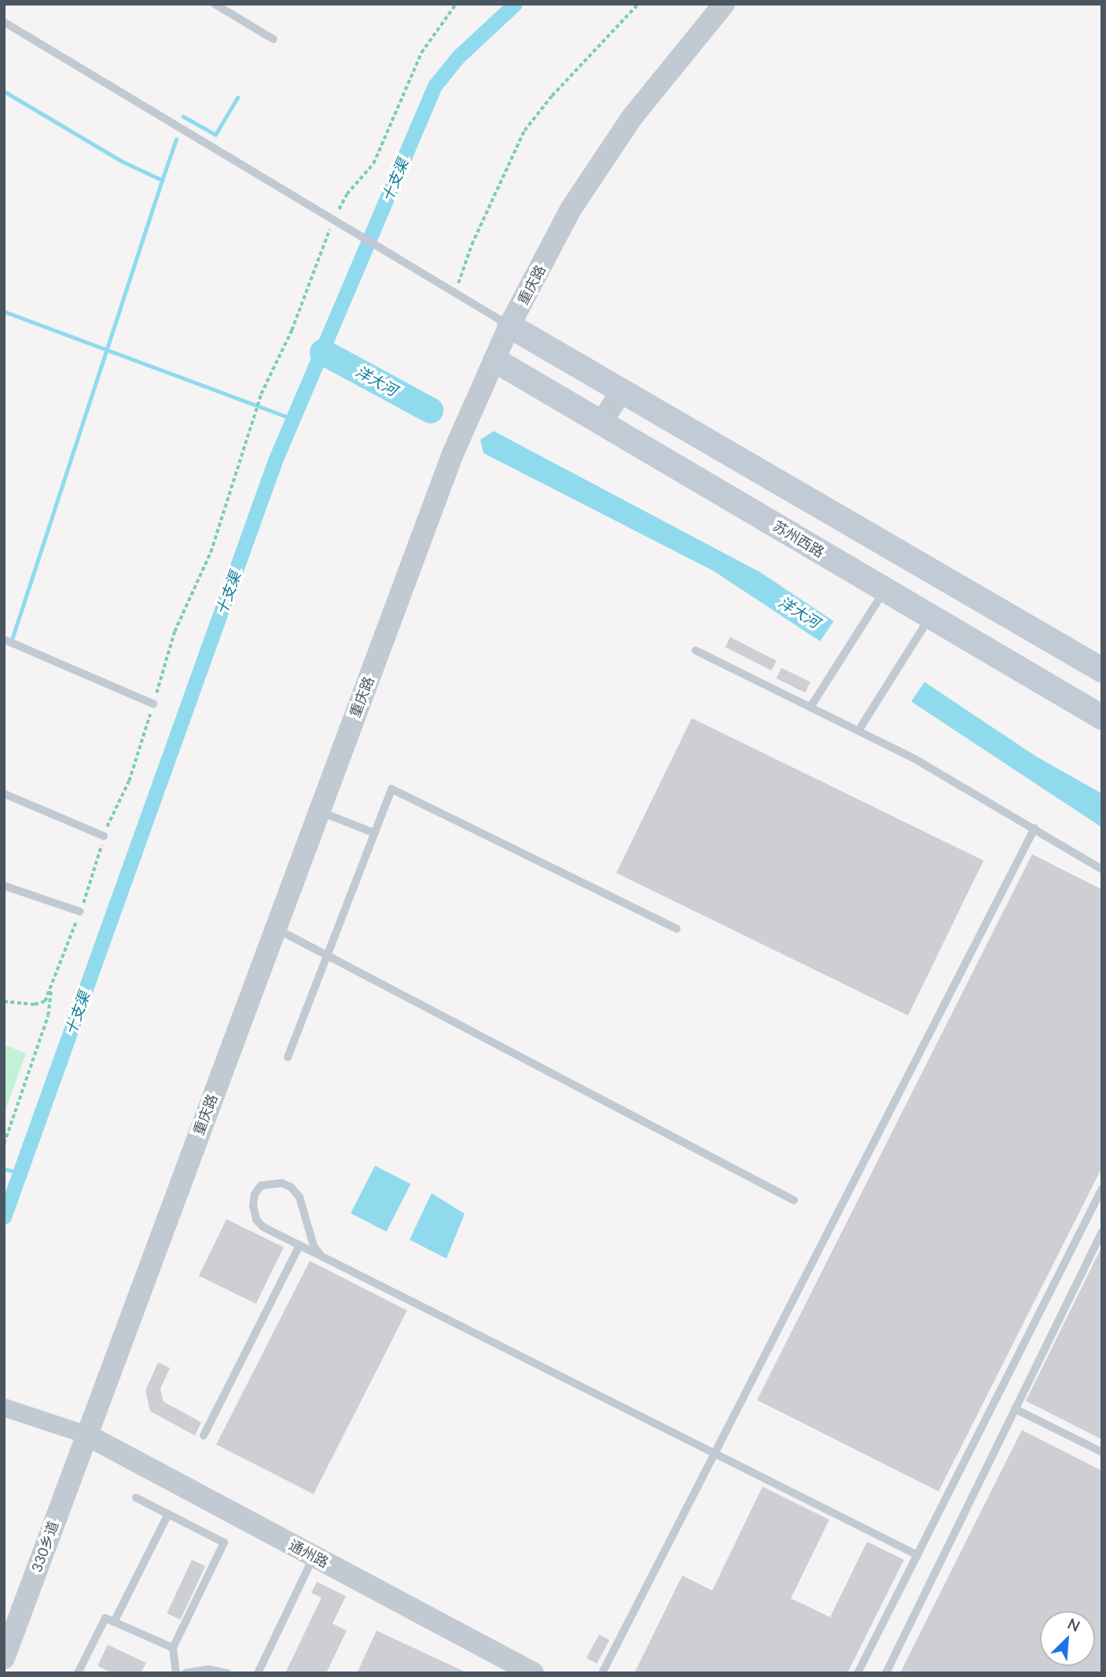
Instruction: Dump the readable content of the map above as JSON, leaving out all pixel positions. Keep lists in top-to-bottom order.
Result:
{
  "streets": {
    "main road": ["苏州西路"],
    "street": ["重庆路", "330乡道", "通州路"]
  },
  "crossings": [
    ["重庆路", "苏州西路"],
    ["重庆路", "330乡道"],
    ["重庆路", "通州路"],
    ["330乡道", "通州路"]
  ],
  "water": ["十支渠", "洋大河"],
  "north": "top right"
}
